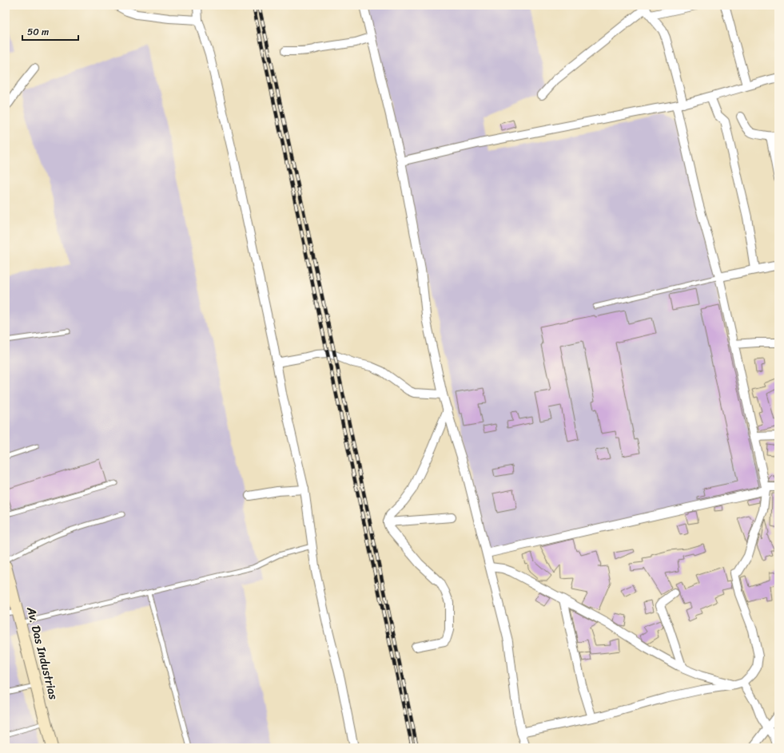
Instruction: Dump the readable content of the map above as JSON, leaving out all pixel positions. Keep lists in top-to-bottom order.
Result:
{
  "streets": {
    "main road": ["Av. Das Industrias"]
  },
  "scale_bar": "50 m"
}
